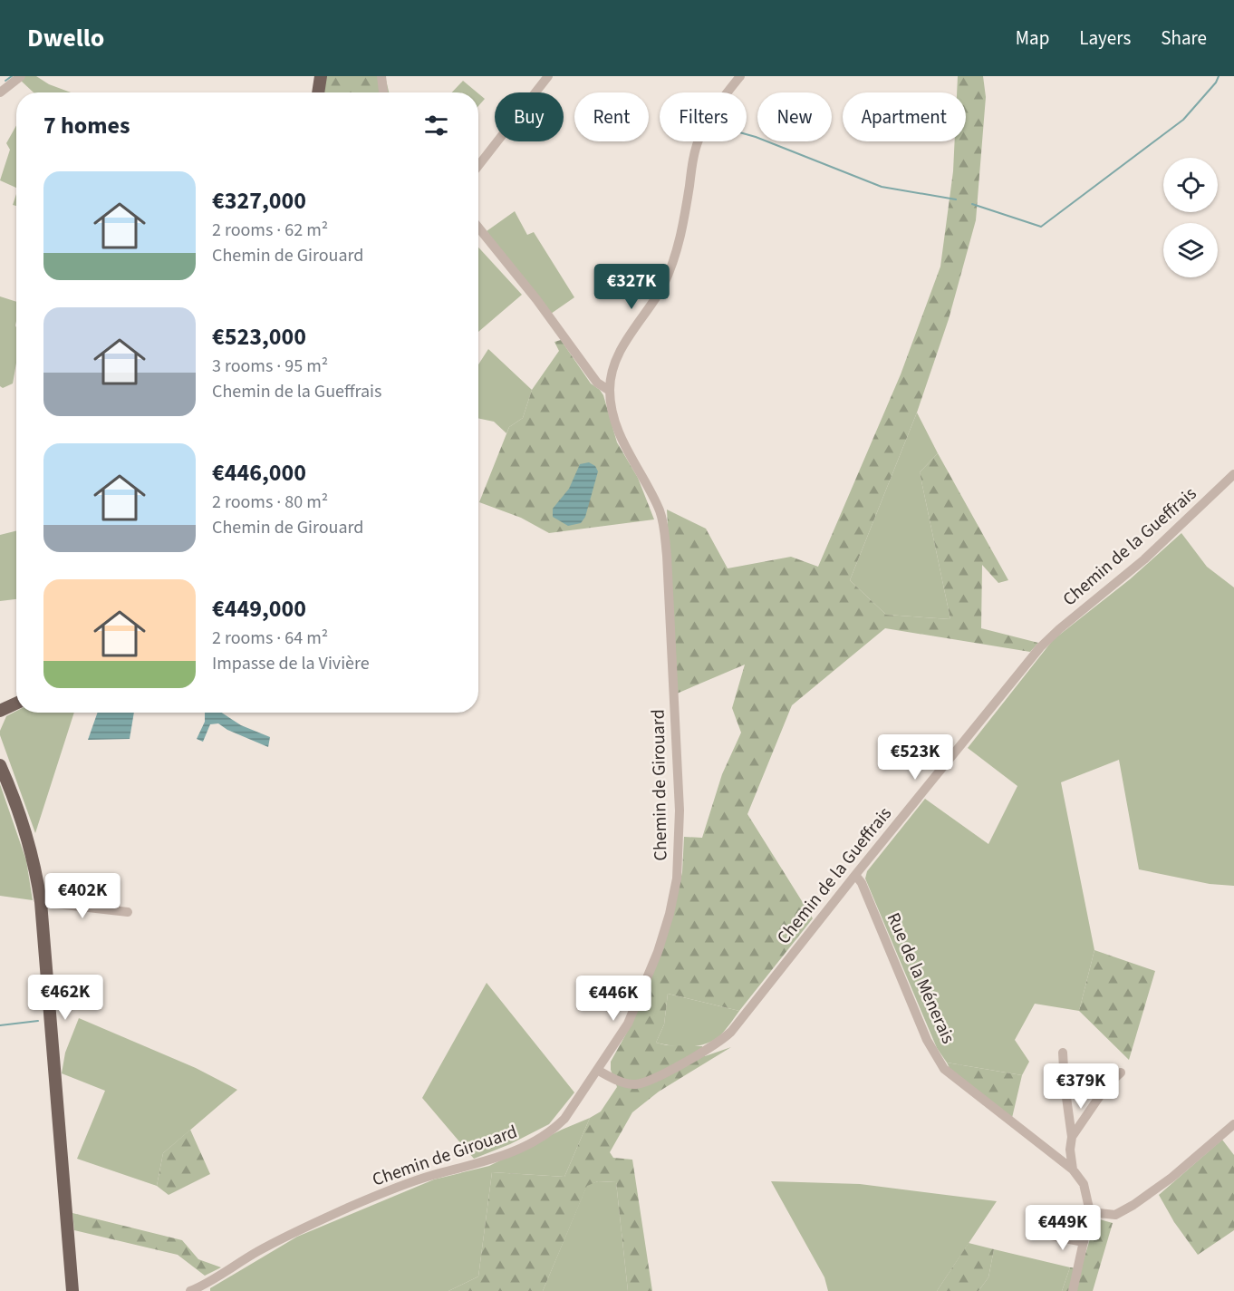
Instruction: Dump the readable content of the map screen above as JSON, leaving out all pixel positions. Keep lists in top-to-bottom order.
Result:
{
  "streets": {
    "street": ["Chemin de la Gueffrais", "Chemin de Girouard", "Rue de la Ménerais"]
  },
  "crossings": [
    ["Chemin de la Gueffrais", "Chemin de Girouard"],
    ["Chemin de la Gueffrais", "Rue de la Ménerais"]
  ],
  "page": {
    "header": "Dwello",
    "nav": ["Map", "Layers", "Share"],
    "chip": [
      "Buy",
      "Rent",
      "Filters",
      "New",
      "Apartment"
    ],
    "heading": "7 homes",
    "list": [
      {
        "name": "€327,000",
        "note": "2 rooms · 62 m² · Chemin de Girouard"
      },
      {
        "name": "€523,000",
        "note": "3 rooms · 95 m² · Chemin de la Gueffrais"
      },
      {
        "name": "€446,000",
        "note": "2 rooms · 80 m² · Chemin de Girouard"
      },
      {
        "name": "€449,000",
        "note": "2 rooms · 64 m² · Impasse de la Vivière"
      }
    ],
    "price": [
      "€327K",
      "€523K",
      "€402K",
      "€462K",
      "€446K",
      "€379K",
      "€449K"
    ]
  }
}
